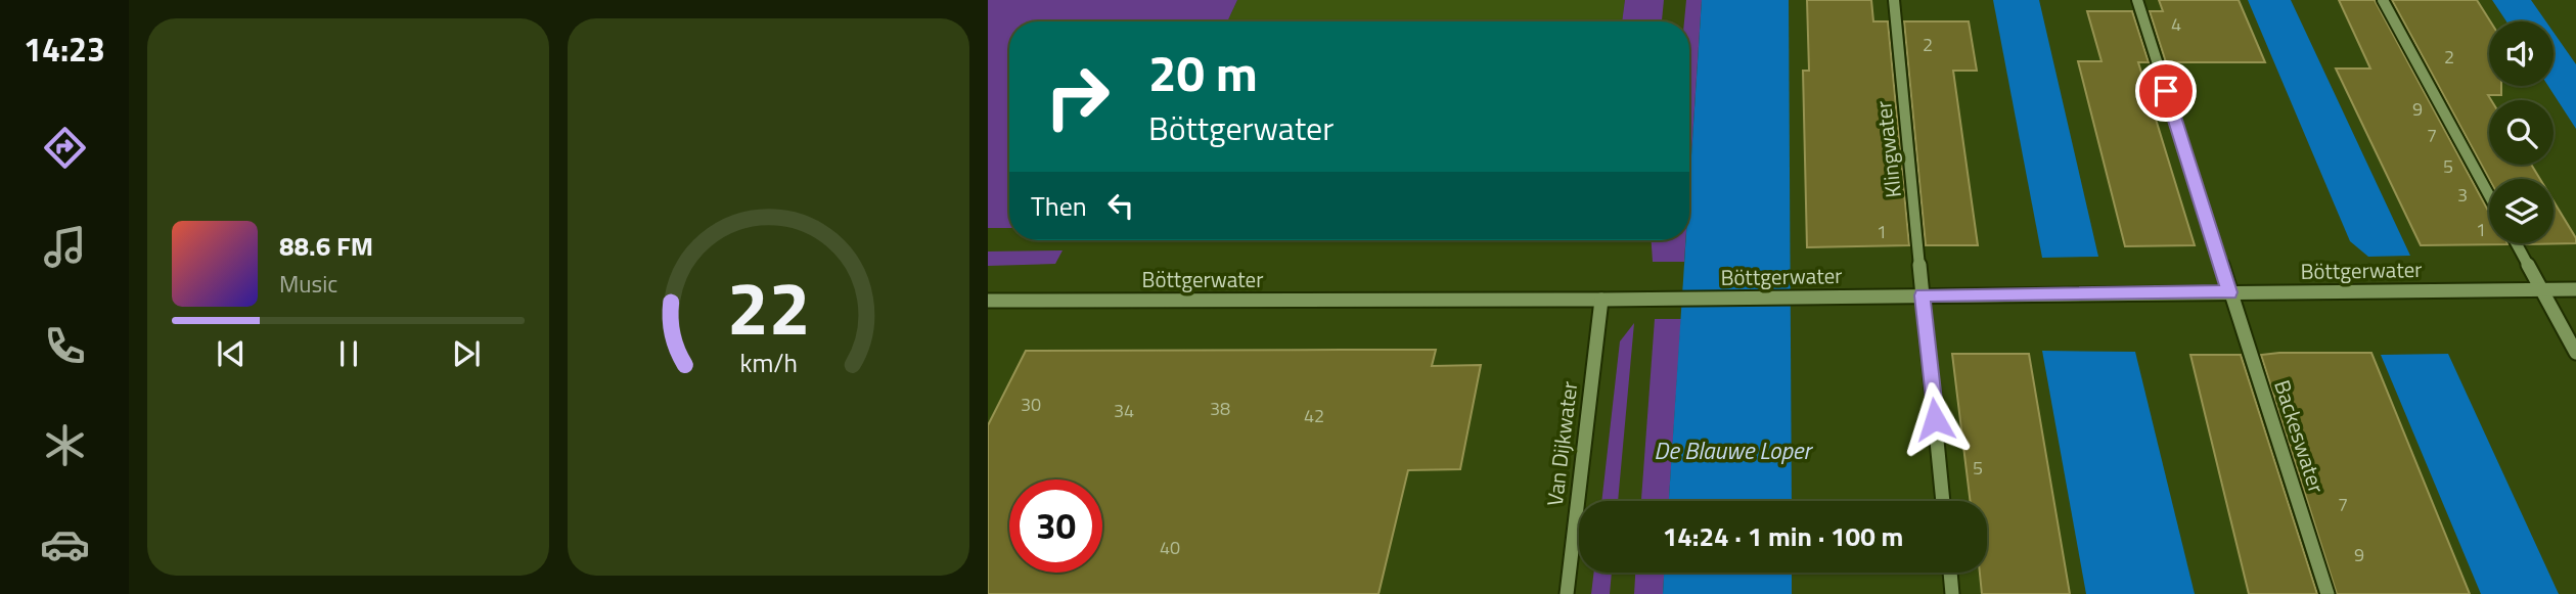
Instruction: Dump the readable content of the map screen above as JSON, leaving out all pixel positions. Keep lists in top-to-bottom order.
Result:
{
  "streets": {
    "street": [
      "Klingwater",
      "Böttgerwater",
      "Backeswater",
      "Van Dijkwater"
    ]
  },
  "crossings": [
    ["Klingwater", "Böttgerwater"],
    ["Böttgerwater", "Backeswater"],
    ["Böttgerwater", "Van Dijkwater"]
  ],
  "water": ["De Blauwe Loper"],
  "house_numbers": [
    "4",
    "2",
    "2",
    "9",
    "7",
    "5",
    "3",
    "1",
    "1",
    "30",
    "38",
    "34",
    "42",
    "5",
    "7",
    "40",
    "9"
  ],
  "page": {
    "tabs": "14:23",
    "turn": ["20 m", "Böttgerwater"],
    "then": "Then",
    "song": ["88.6 FM", "Music"],
    "limit": "30",
    "trip": "14:24 · 1 min · 100 m",
    "gauge": ["22", "km/h"]
  }
}
